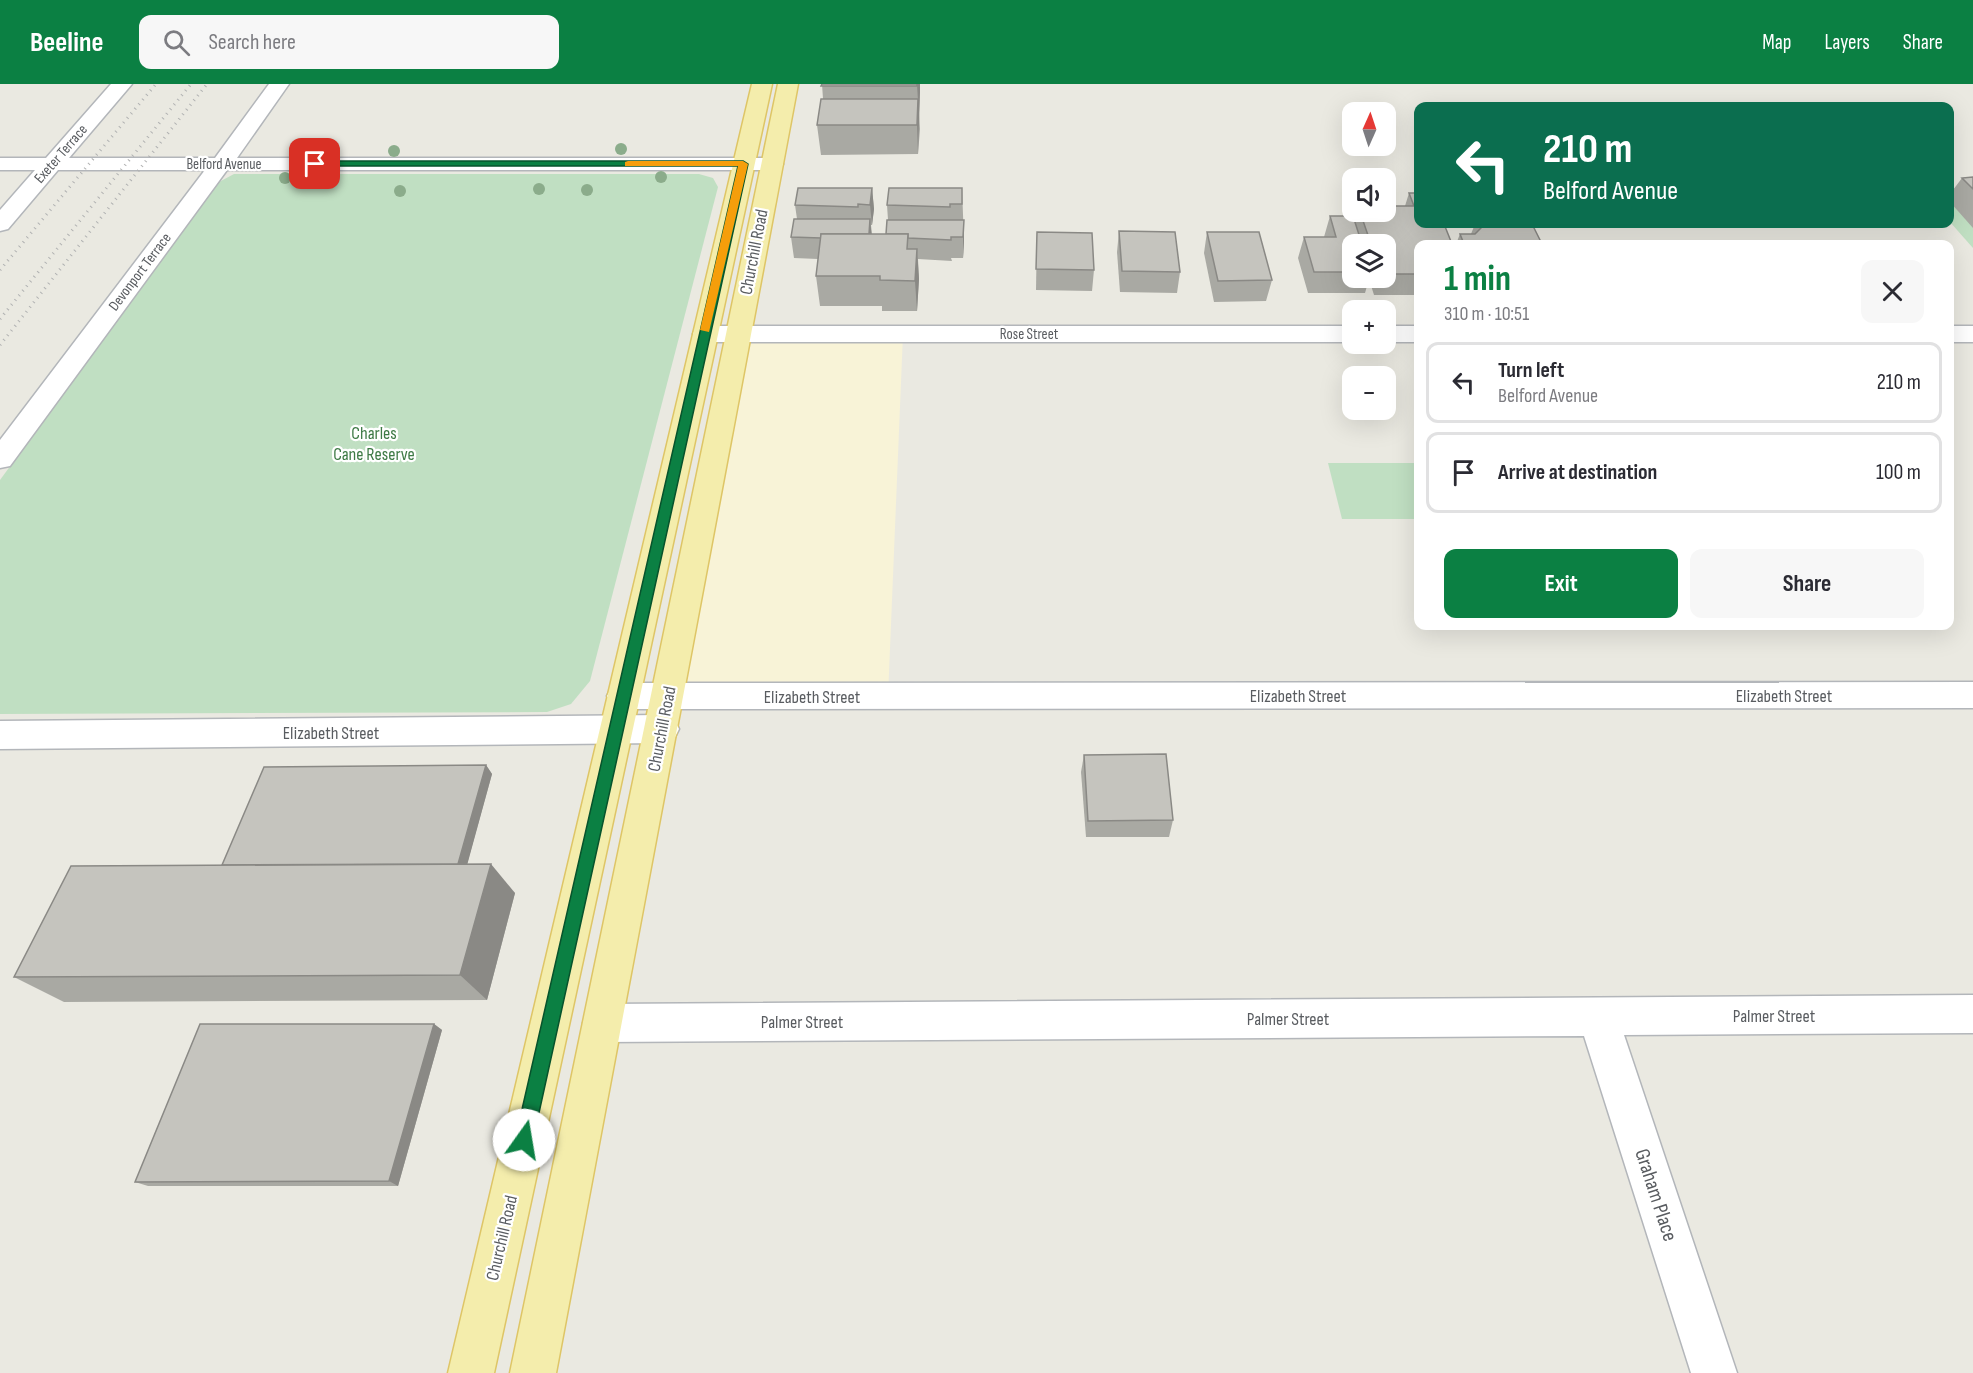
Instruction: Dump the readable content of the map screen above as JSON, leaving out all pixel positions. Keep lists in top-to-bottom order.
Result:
{
  "streets": {
    "main road": ["Churchill Road"],
    "street": [
      "Exeter Terrace",
      "Belford Avenue",
      "Devonport Terrace",
      "Rose Street",
      "Elizabeth Street",
      "Palmer Street",
      "Graham Place"
    ]
  },
  "crossings": [
    ["Exeter Terrace", "Belford Avenue"],
    ["Belford Avenue", "Churchill Road"],
    ["Belford Avenue", "Devonport Terrace"],
    ["Churchill Road", "Rose Street"],
    ["Churchill Road", "Elizabeth Street"],
    ["Churchill Road", "Palmer Street"],
    ["Palmer Street", "Graham Place"]
  ],
  "parks": ["Charles Cane Reserve"],
  "north": "top",
  "page": {
    "header": "Beeline",
    "search": "Search here",
    "nav": ["Map", "Layers", "Share"],
    "map_buttons": ["+", "−"],
    "turn": ["210 m", "Belford Avenue"],
    "heading": ["1 min", "310 m · 10:51"],
    "list": [
      {
        "name": "Turn left",
        "note": "Belford Avenue",
        "value": "210 m"
      },
      {
        "name": "Arrive at destination",
        "value": "100 m"
      }
    ],
    "buttons": ["Exit", "Share"]
  }
}
